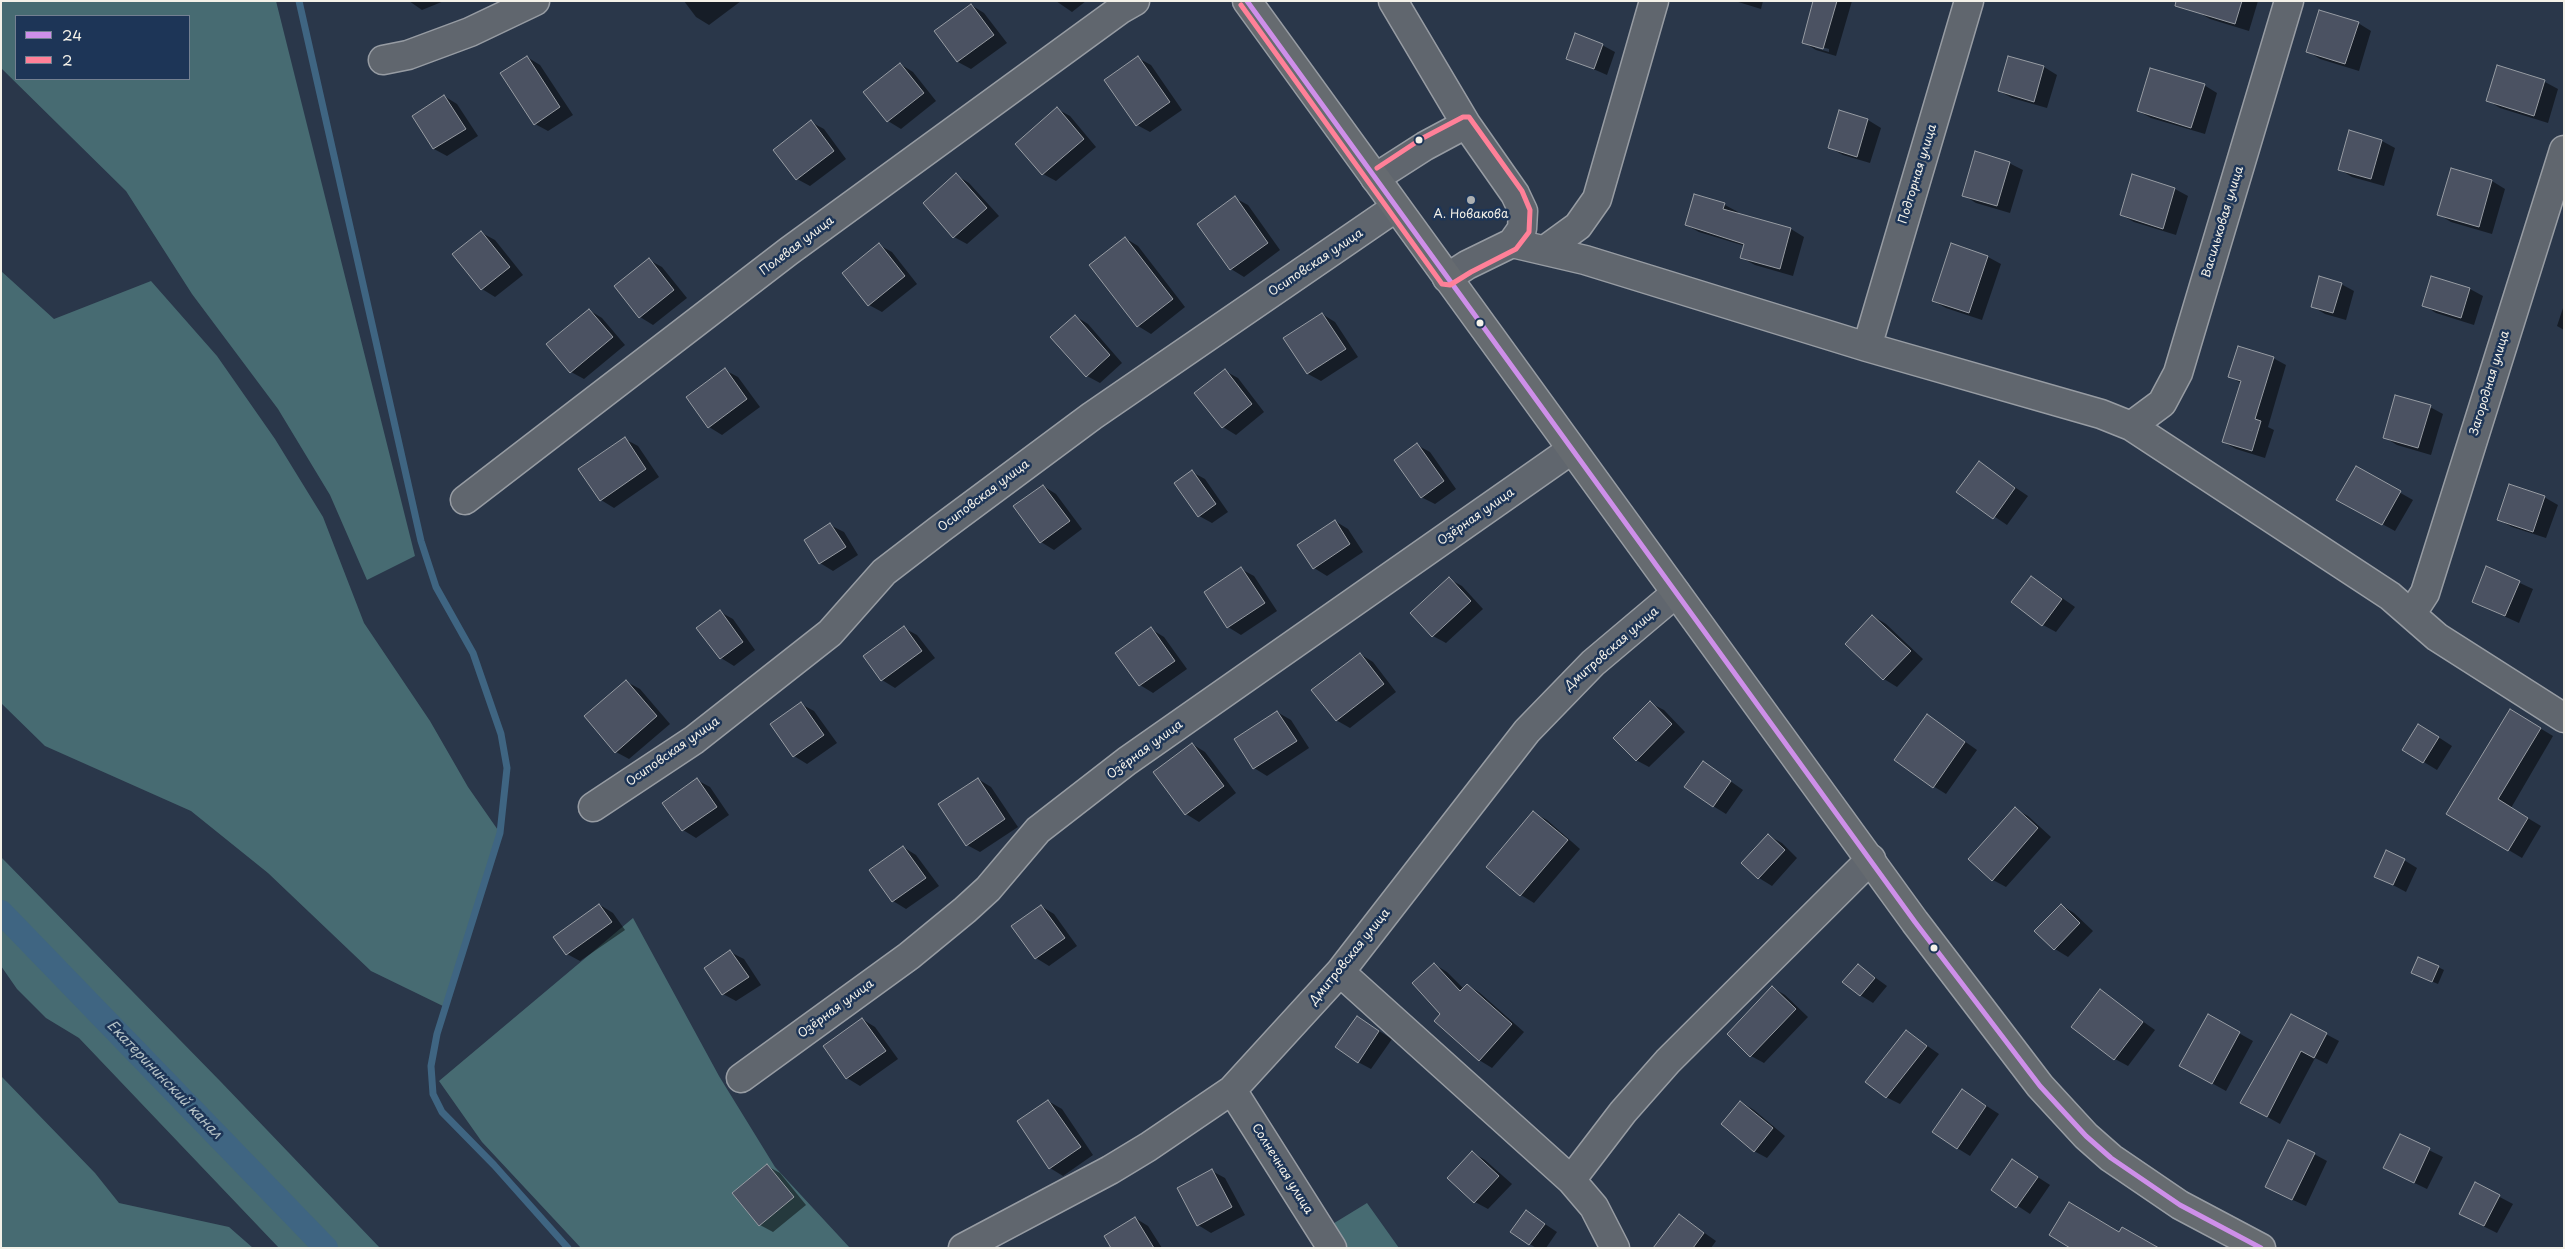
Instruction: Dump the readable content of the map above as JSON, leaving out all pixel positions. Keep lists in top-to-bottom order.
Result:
{
  "streets": {
    "street": [
      "Подгорная улица",
      "Васильковая улица",
      "Полевая улица",
      "Осиповская улица",
      "Загородная улица",
      "Озёрная улица",
      "Дмитровская улица",
      "Солнечная улица"
    ]
  },
  "crossings": [
    ["Дмитровская улица", "Солнечная улица"]
  ],
  "water": ["Екатерининский канал"],
  "places": ["А. Новакова"],
  "lines": ["transit line 24", "transit line 2"],
  "legend": ["24", "2"]
}
